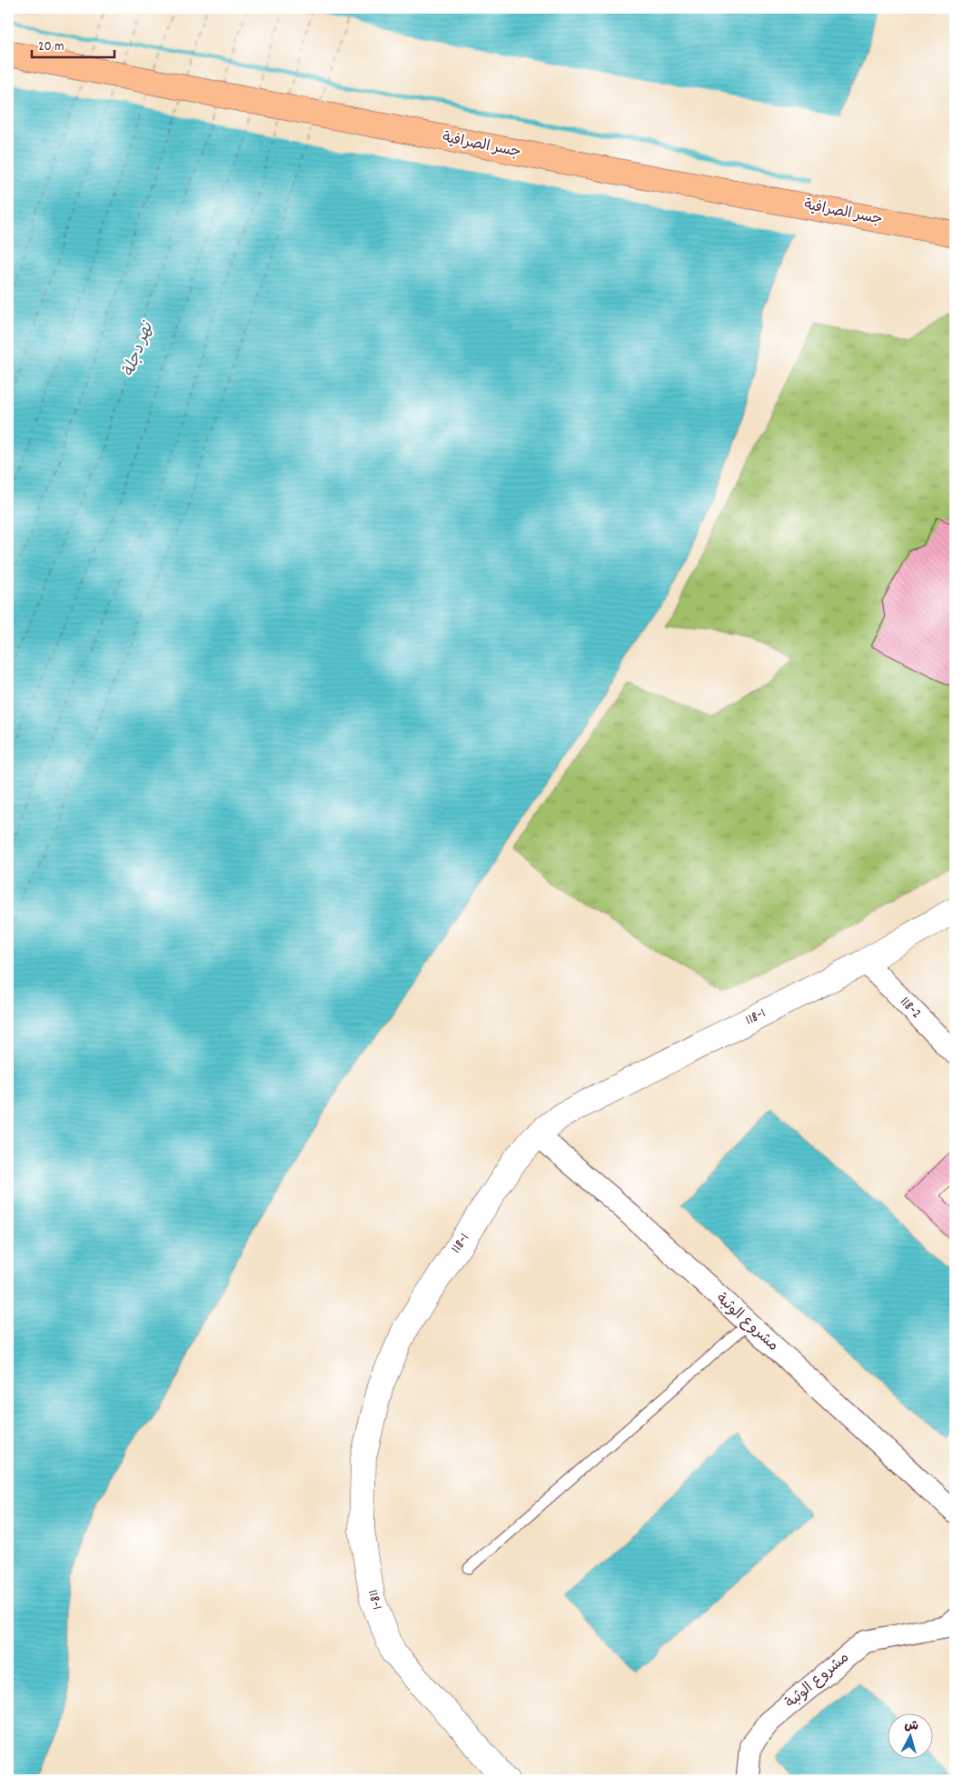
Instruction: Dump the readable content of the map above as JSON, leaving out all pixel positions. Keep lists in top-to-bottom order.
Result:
{
  "streets": {
    "main road": ["جسر الصرافية"],
    "street": ["118-2", "118-1", "مشروع الوثبة"]
  },
  "crossings": [
    ["118-2", "118-1"],
    ["118-1", "مشروع الوثبة"]
  ],
  "water": ["نهر دجلة"],
  "scale_bar": "20 m",
  "north": "top"
}
